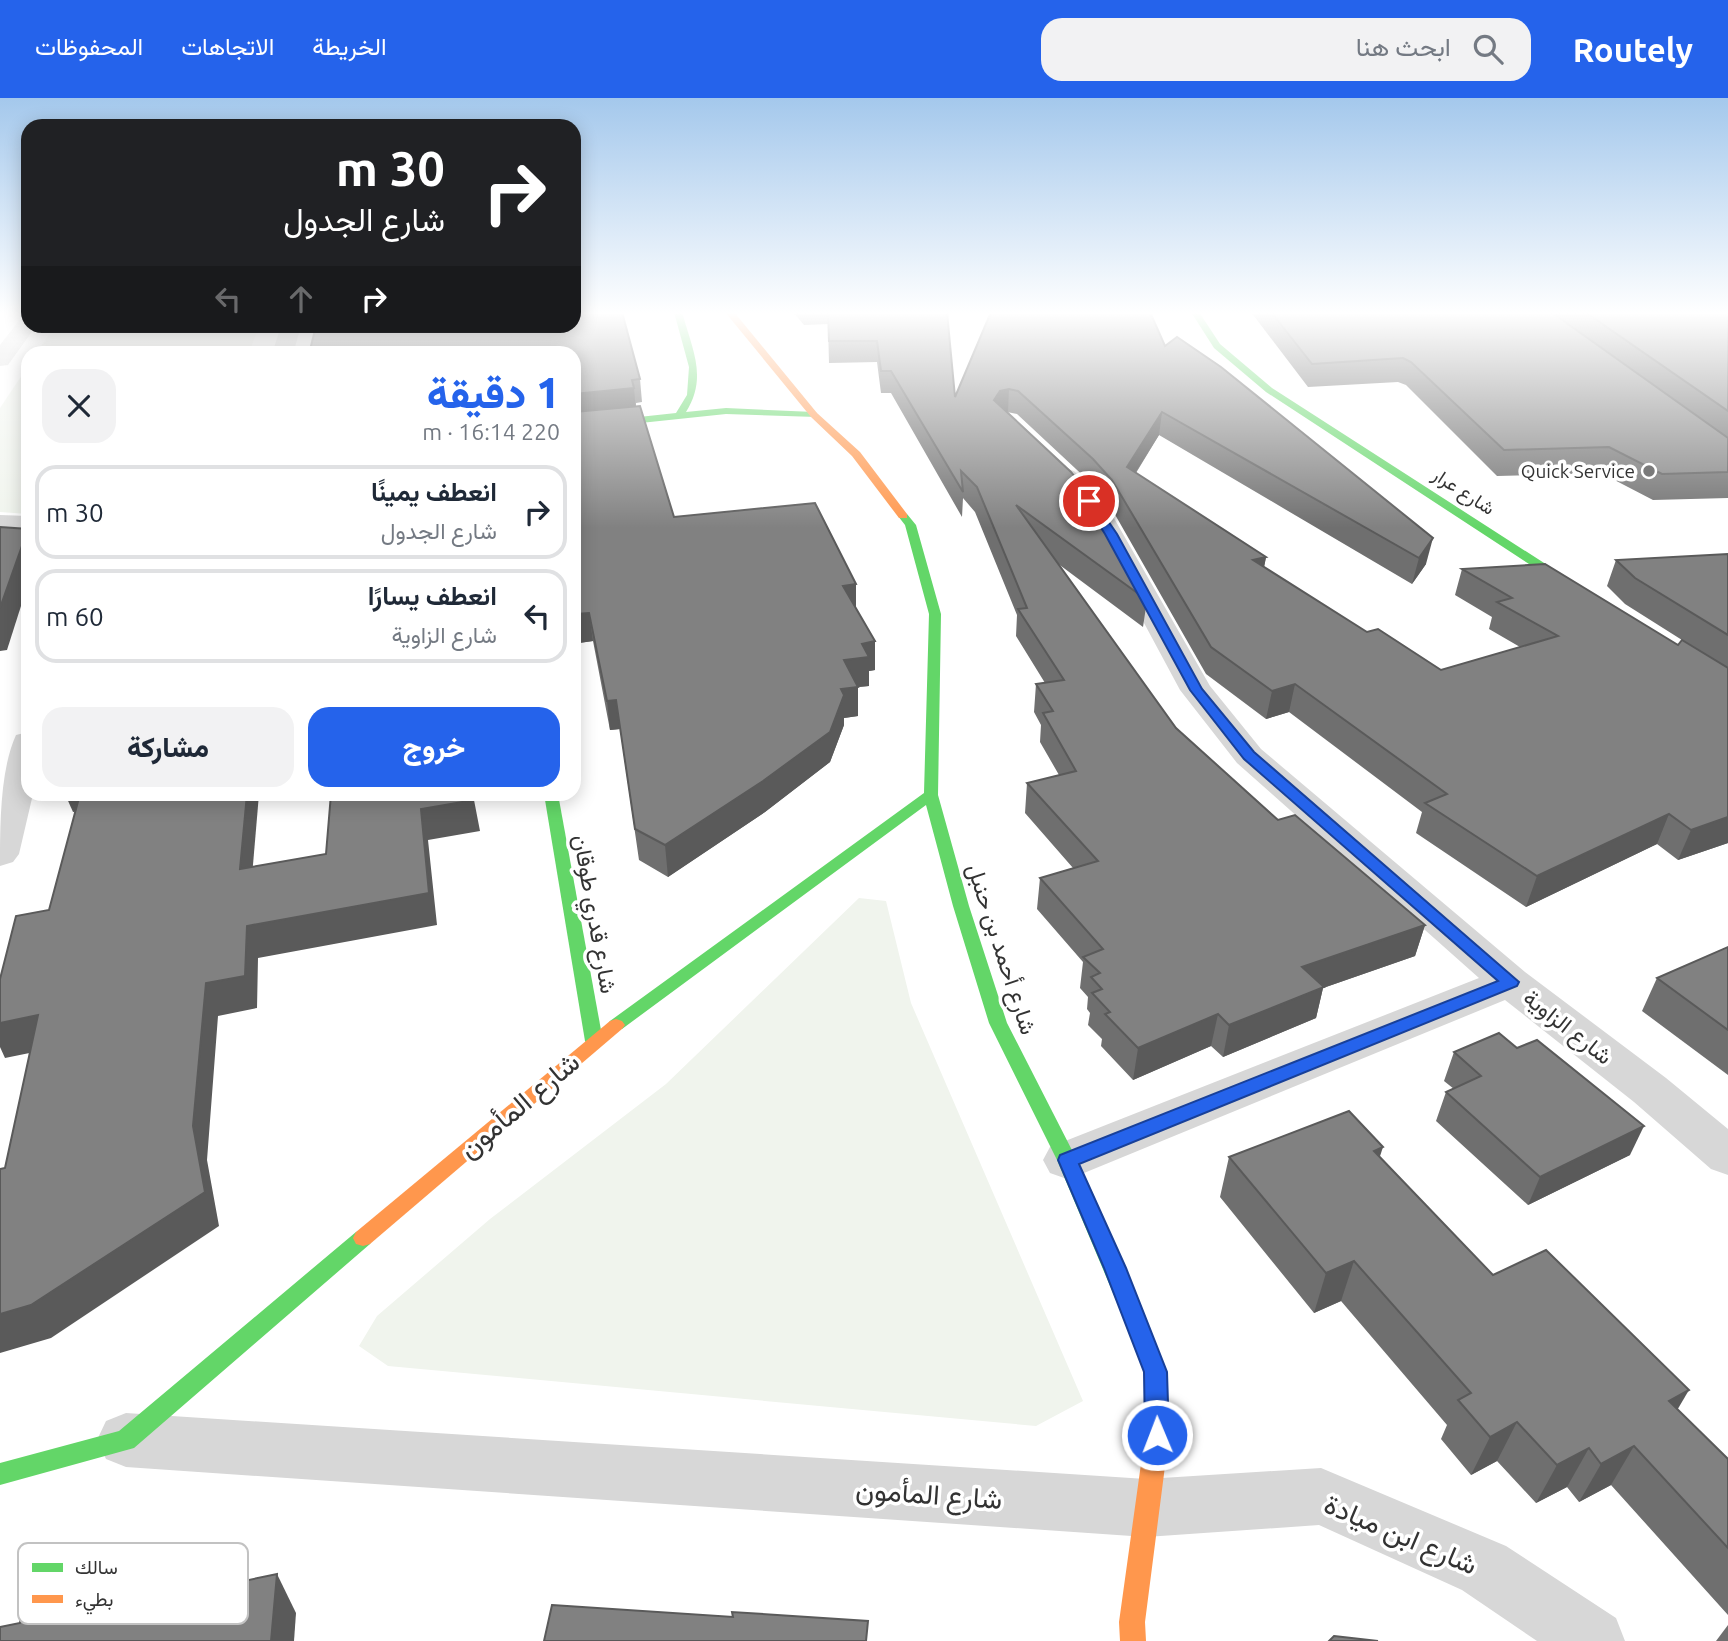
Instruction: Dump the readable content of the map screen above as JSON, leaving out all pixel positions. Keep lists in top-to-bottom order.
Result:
{
  "streets": {
    "street": [
      "شارع عرار",
      "شارع قدري طوقان",
      "شارع أحمد بن حنبل",
      "شارع الزاوية",
      "شارع المأمون",
      "شارع ابن ميادة"
    ]
  },
  "crossings": [
    ["شارع قدري طوقان", "شارع المأمون"],
    ["شارع أحمد بن حنبل", "شارع المأمون"],
    ["شارع أحمد بن حنبل", "شارع ابن ميادة"],
    ["شارع المأمون", "شارع ابن ميادة"]
  ],
  "places": ["Quick Service"],
  "legend": ["سالك", "بطيء"],
  "page": {
    "header": "Routely",
    "search": "ابحث هنا",
    "nav": ["الخريطة", "الاتجاهات", "المحفوظات"],
    "turn": ["30 m", "شارع الجدول"],
    "heading": ["1 دقيقة", "220 m · 16:14"],
    "list": [
      {
        "name": "انعطف يمينًا",
        "note": "شارع الجدول",
        "value": "30 m"
      },
      {
        "name": "انعطف يسارًا",
        "note": "شارع الزاوية",
        "value": "60 m"
      }
    ],
    "buttons": ["خروج", "مشاركة"]
  }
}
